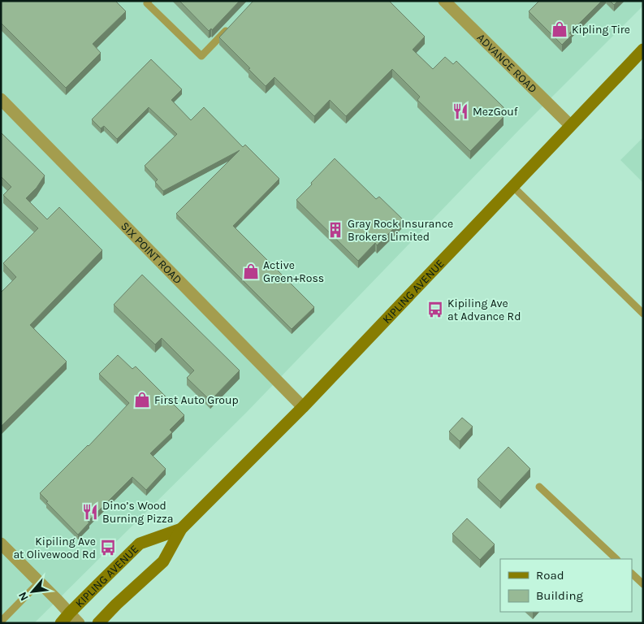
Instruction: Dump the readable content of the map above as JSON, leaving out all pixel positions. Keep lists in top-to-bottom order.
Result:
{
  "streets": {
    "main road": ["KIPLING AVENUE"],
    "street": ["ADVANCE ROAD", "SIX POINT ROAD"]
  },
  "crossings": [
    ["ADVANCE ROAD", "KIPLING AVENUE"],
    ["SIX POINT ROAD", "KIPLING AVENUE"]
  ],
  "places": {
    "shop": ["Kipling Tire", "Active Green+Ross", "First Auto Group"],
    "restaurant": ["MezGouf", "Dino’s Wood Burning Pizza"],
    "building": ["Gray Rock Insurance Brokers Limited"],
    "bus stop": ["Kipiling Ave at Advance Rd", "Kipiling Ave at Olivewood Rd"]
  },
  "legend": ["Road", "Building"],
  "north": "bottom left"
}
